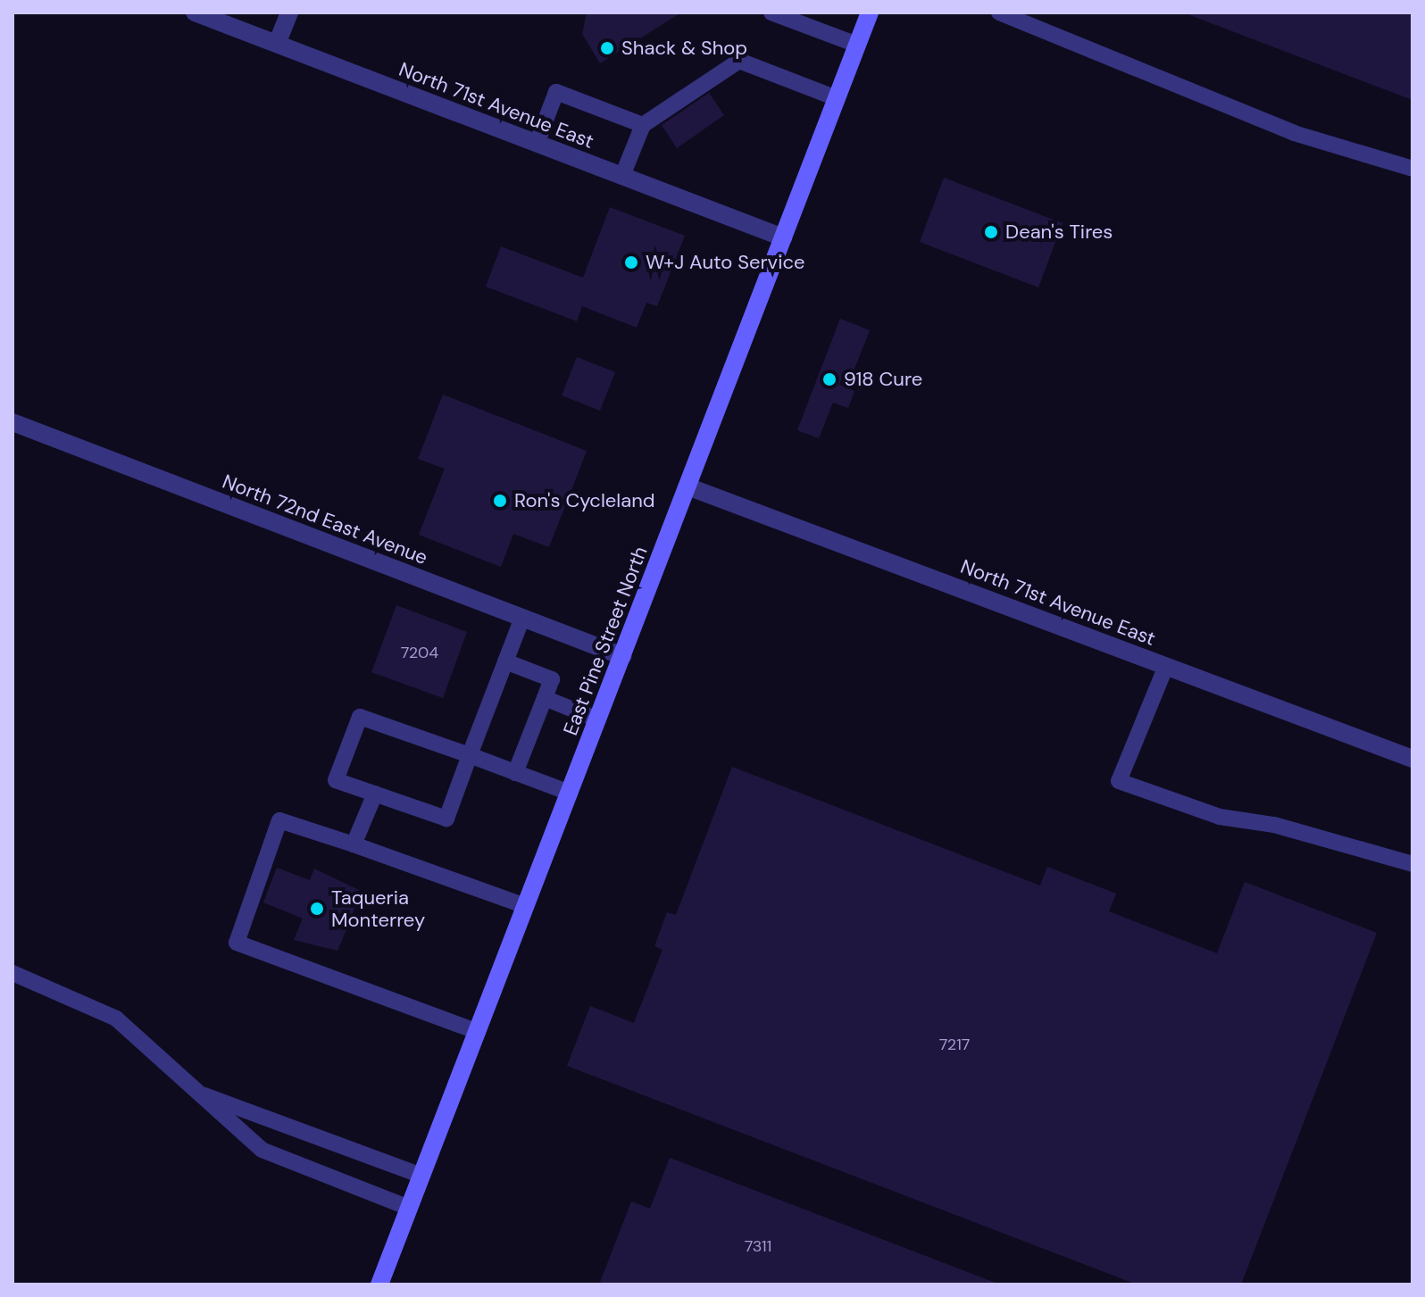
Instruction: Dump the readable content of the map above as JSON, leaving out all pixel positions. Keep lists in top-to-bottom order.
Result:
{
  "streets": {
    "street": ["North 71st Avenue East", "North 72nd East Avenue", "East Pine Street North"]
  },
  "crossings": [
    ["North 71st Avenue East", "East Pine Street North"],
    ["North 72nd East Avenue", "East Pine Street North"]
  ],
  "places": [
    "Shack & Shop",
    "Dean's Tires",
    "W+J Auto Service",
    "918 Cure",
    "Ron's Cycleland",
    "Taqueria Monterrey"
  ],
  "house_numbers": ["7204", "7217", "7311"]
}
